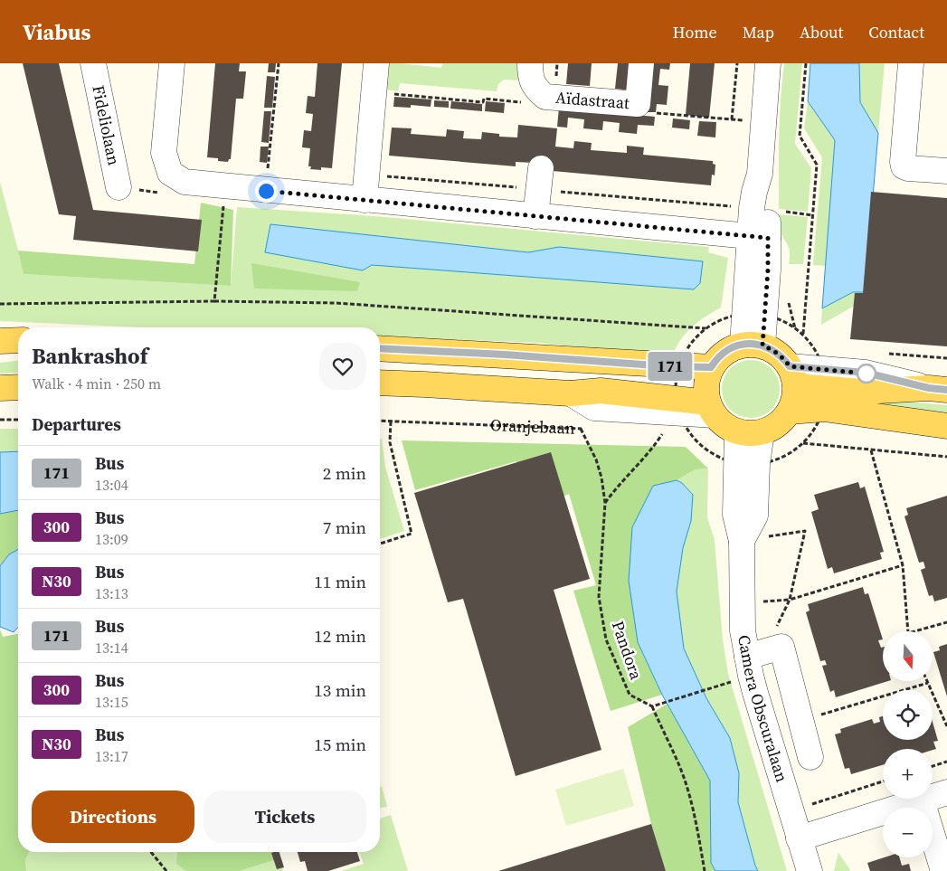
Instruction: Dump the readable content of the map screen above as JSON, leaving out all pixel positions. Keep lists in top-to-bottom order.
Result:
{
  "streets": {
    "street": ["Aïdastraat", "Fideliolaan", "Camera Obscuralaan"],
    "path": ["Oranjebaan", "Pandora"]
  },
  "crossings": [
    ["Oranjebaan", "Pandora"]
  ],
  "lines": ["bus line 171"],
  "north": "bottom",
  "page": {
    "header": "Viabus",
    "nav": [
      "Home",
      "Map",
      "About",
      "Contact"
    ],
    "on_map": "171",
    "heading": [
      ["Bankrashof", "Walk · 4 min · 250 m"],
      "Departures"
    ],
    "list": [
      {
        "mark": "171",
        "name": "Bus",
        "note": "13:04",
        "value": "2 min"
      },
      {
        "mark": "300",
        "name": "Bus",
        "note": "13:09",
        "value": "7 min"
      },
      {
        "mark": "N30",
        "name": "Bus",
        "note": "13:13",
        "value": "11 min"
      },
      {
        "mark": "171",
        "name": "Bus",
        "note": "13:14",
        "value": "12 min"
      },
      {
        "mark": "300",
        "name": "Bus",
        "note": "13:15",
        "value": "13 min"
      },
      {
        "mark": "N30",
        "name": "Bus",
        "note": "13:17",
        "value": "15 min"
      }
    ],
    "map_buttons": ["+", "−"],
    "buttons": ["Directions", "Tickets"]
  }
}
